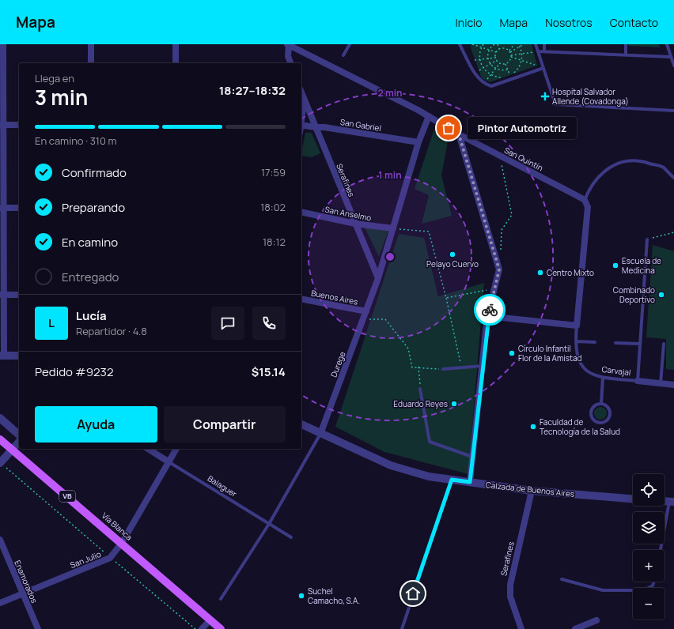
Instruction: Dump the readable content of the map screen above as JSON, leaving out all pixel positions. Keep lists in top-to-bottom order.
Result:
{
  "streets": {
    "main road": ["VB", "Vía Blanca"],
    "street": [
      "San Gabriel",
      "San Quintín",
      "Serafines",
      "San Anselmo",
      "Buenos Aires",
      "Durege",
      "Carvajal",
      "Balaguer",
      "Calzada de Buenos Aires",
      "San Julio",
      "Enamorados"
    ]
  },
  "crossings": [
    ["San Gabriel", "Serafines"],
    ["San Gabriel", "Durege"],
    ["San Quintín", "Durege"],
    ["San Quintín", "Carvajal"],
    ["Serafines", "San Anselmo"],
    ["Serafines", "Durege"],
    ["Serafines", "Calzada de Buenos Aires"],
    ["San Anselmo", "Durege"],
    ["Buenos Aires", "Durege"],
    ["Durege", "Balaguer"],
    ["Durege", "Calzada de Buenos Aires"],
    ["Balaguer", "San Julio"],
    ["Vía Blanca", "San Julio"],
    ["San Julio", "Enamorados"]
  ],
  "places": {
    "health": ["Hospital Salvador Allende (Covadonga)"],
    "other": [
      "Pintor Automotriz",
      "Pelayo Cuervo",
      "Escuela de Medicina",
      "Centro Mixto",
      "Combinado Deportivo",
      "Círculo Infantil Flor de la Amistad",
      "Eduardo Reyes",
      "Faculdad de Tecnología de la Salud",
      "Suchel Camacho, S.A."
    ]
  },
  "page": {
    "header": "Mapa",
    "nav": [
      "Inicio",
      "Mapa",
      "Nosotros",
      "Contacto"
    ],
    "heading": ["3 min", "Llega en", "18:27–18:32"],
    "panel": [
      "Lucía",
      "Repartidor · 4.8",
      "Pedido #9232",
      "$15.14"
    ],
    "bubble": "Pintor Automotriz",
    "bar": "En camino · 310 m",
    "list": [
      ["Confirmado", "17:59"],
      ["Preparando", "18:02"],
      ["En camino", "18:12"],
      "Entregado"
    ],
    "round": "L",
    "buttons": ["Ayuda", "Compartir"],
    "map_buttons": ["+", "−"]
  },
  "rings": ["2 min", "1 min"]
}
